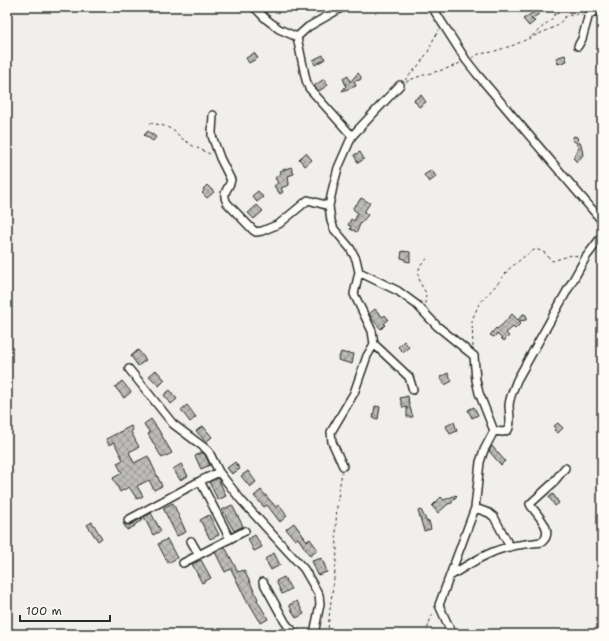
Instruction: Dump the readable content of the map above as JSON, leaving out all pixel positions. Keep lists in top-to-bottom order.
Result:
{
  "scale_bar": "100 m"
}
